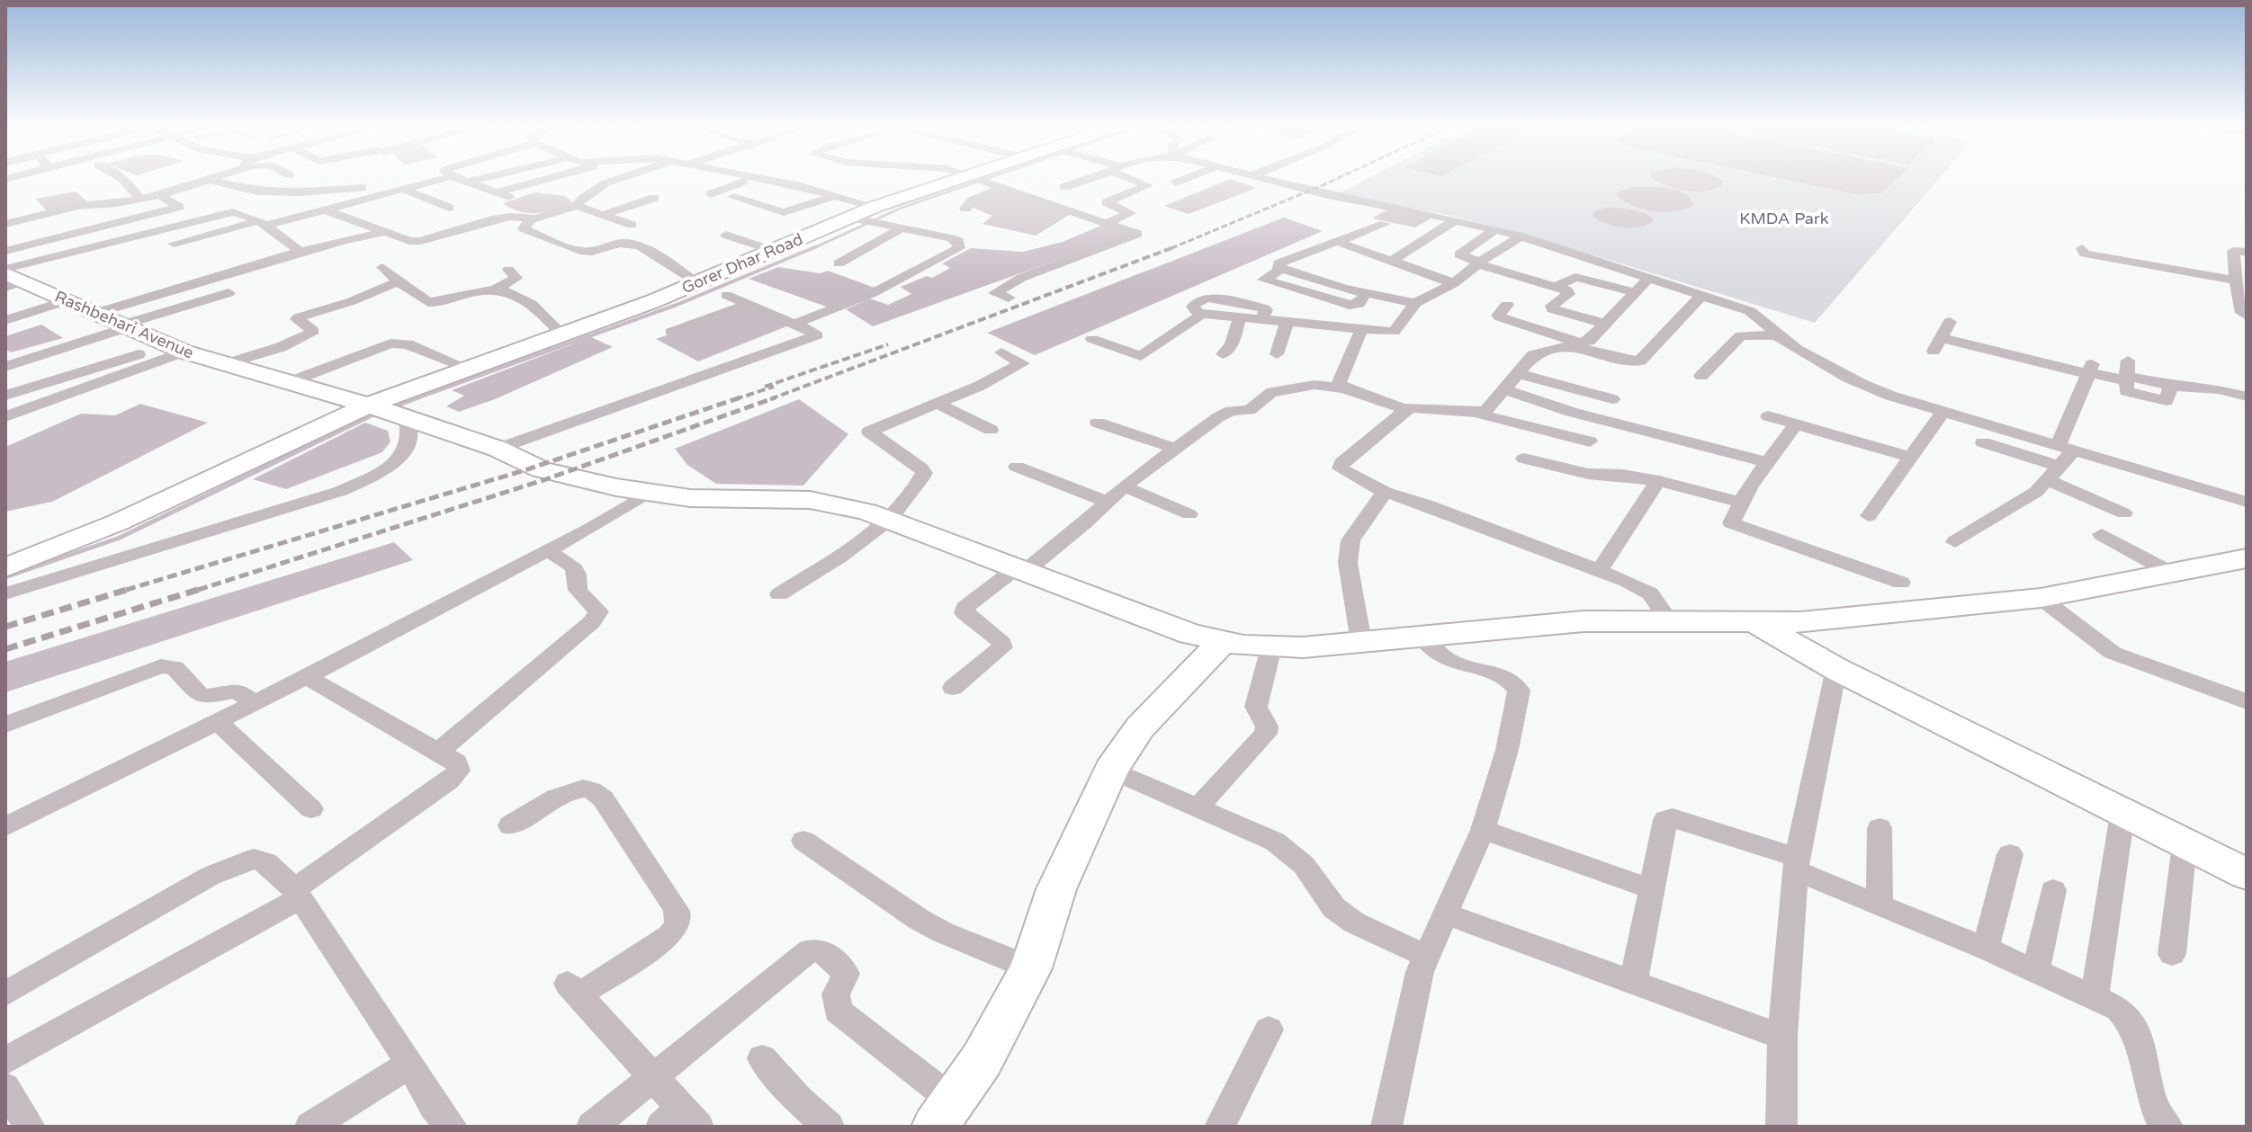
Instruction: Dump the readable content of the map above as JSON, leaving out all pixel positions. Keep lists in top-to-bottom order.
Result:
{
  "streets": {
    "main road": ["Gorer Dhar Road", "Rashbehari Avenue"]
  },
  "crossings": [
    ["Gorer Dhar Road", "Rashbehari Avenue"]
  ],
  "parks": ["KMDA Park"]
}
